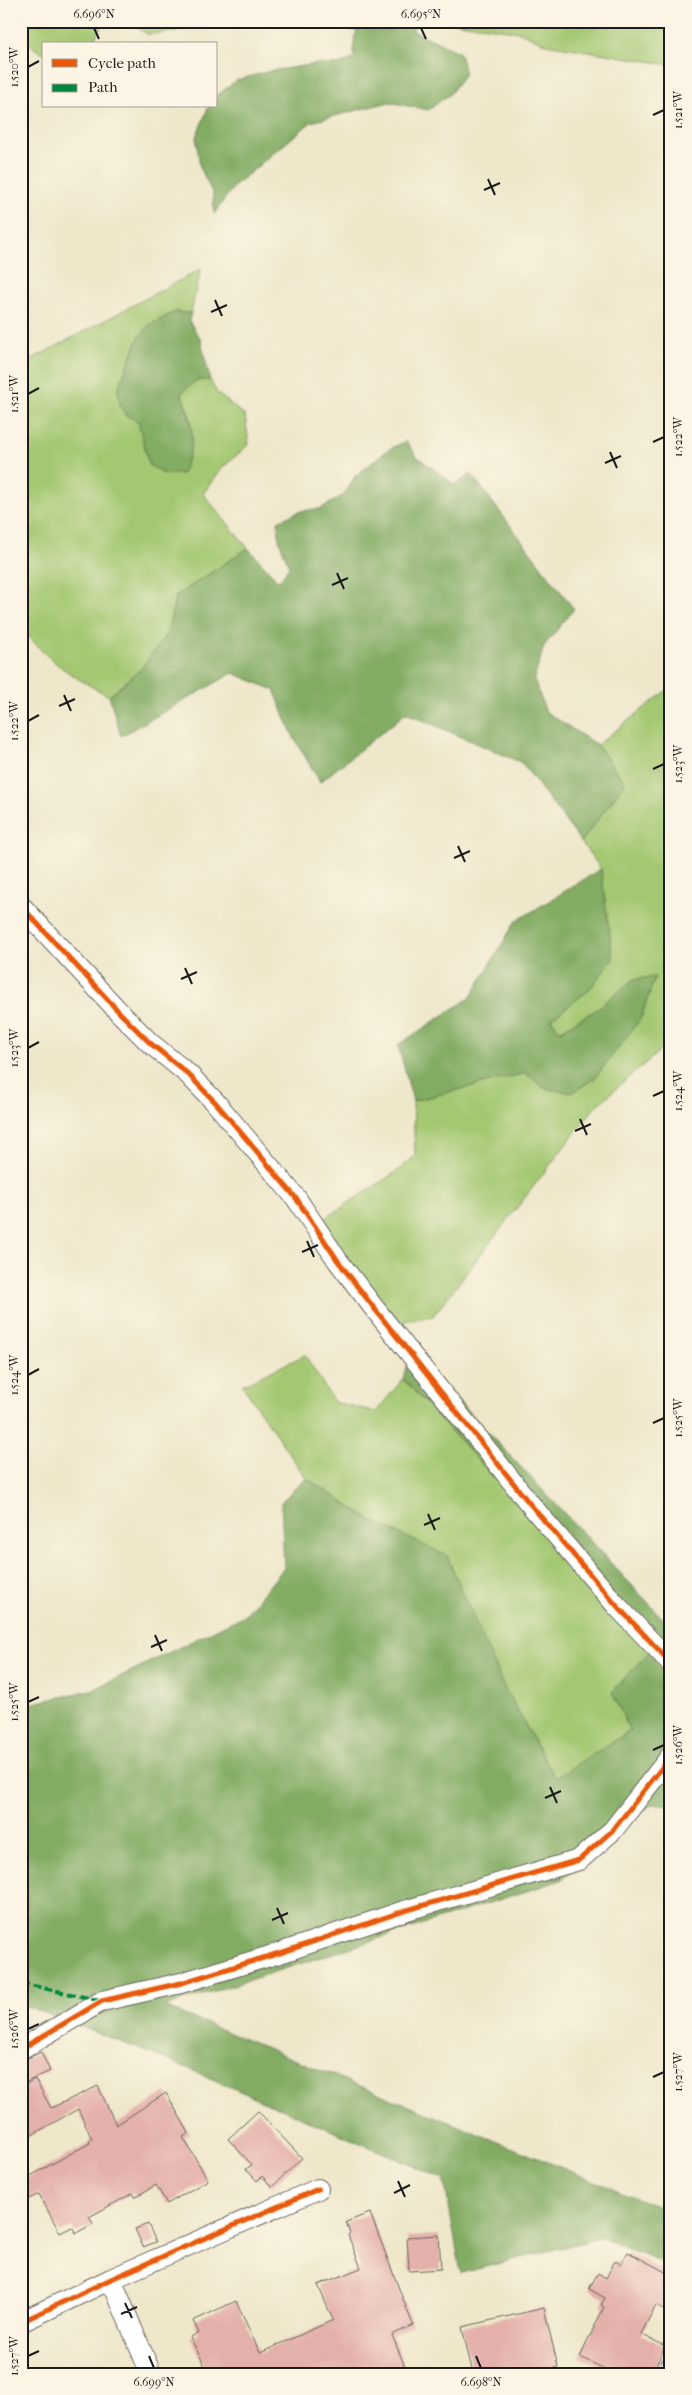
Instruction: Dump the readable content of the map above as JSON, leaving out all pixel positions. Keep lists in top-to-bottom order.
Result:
{
  "legend": ["Cycle path", "Path"],
  "coordinates": [
    "6.696°N",
    "6.695°N",
    "1.520°W",
    "1.521°W",
    "1.522°W",
    "1.523°W",
    "1.524°W",
    "1.525°W",
    "1.526°W",
    "1.527°W",
    "6.699°N",
    "6.698°N"
  ]
}
